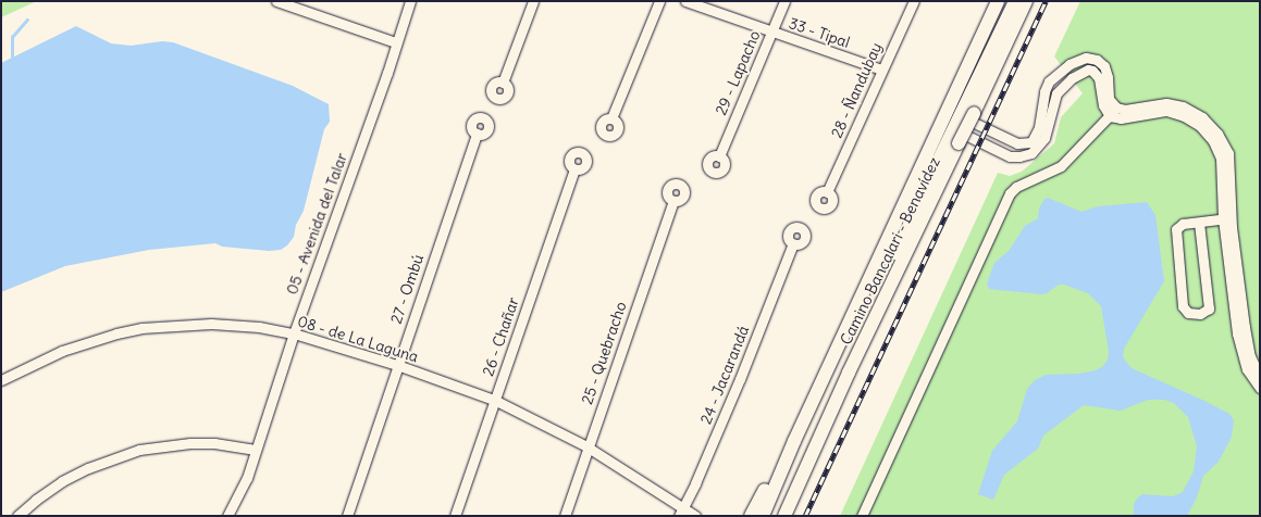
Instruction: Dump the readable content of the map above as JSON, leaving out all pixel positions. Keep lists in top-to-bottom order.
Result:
{
  "streets": {
    "main road": ["Camino Bancalari - Benavídez"],
    "street": [
      "33 - Tipal",
      "29 - Lapacho",
      "28 - Ñandubay",
      "05 - Avenida del Talar",
      "27 - Ombú",
      "26 - Chañar",
      "08 - de La Laguna",
      "25 - Quebracho",
      "24 - Jacarandá"
    ]
  },
  "crossings": [
    ["33 - Tipal", "29 - Lapacho"],
    ["33 - Tipal", "28 - Ñandubay"],
    ["05 - Avenida del Talar", "08 - de La Laguna"],
    ["27 - Ombú", "08 - de La Laguna"],
    ["26 - Chañar", "08 - de La Laguna"],
    ["08 - de La Laguna", "25 - Quebracho"],
    ["08 - de La Laguna", "24 - Jacarandá"]
  ]
}
